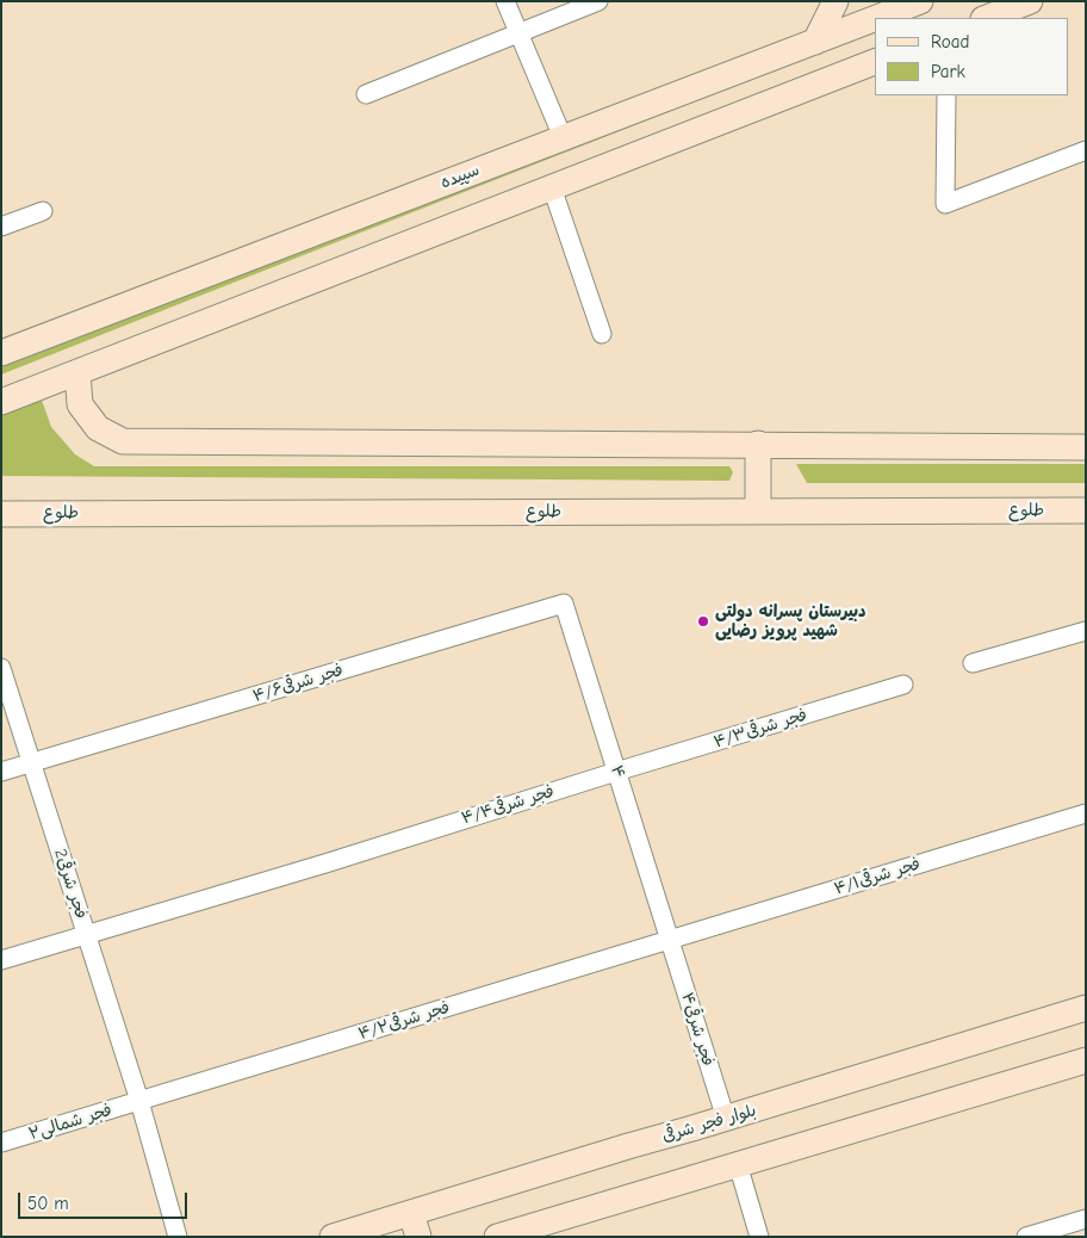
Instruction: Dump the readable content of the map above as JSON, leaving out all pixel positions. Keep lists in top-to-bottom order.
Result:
{
  "streets": {
    "main road": ["سپیده", "طلوع", "بلوار فجر شرقی"],
    "street": [
      "فجر شرقی۴/۶",
      "فجر شرقی۴/۳",
      "۴",
      "فجر شرقی۴/۴",
      "فجر شرقی۴/۱",
      "2فجر شرقی",
      "فجر شرقی۴/۲",
      "فجر شرقی۴",
      "فجر شمالی۲"
    ]
  },
  "crossings": [
    ["فجر شرقی۴/۶", "۴"],
    ["فجر شرقی۴/۶", "2فجر شرقی"],
    ["فجر شرقی۴/۳", "۴"],
    ["فجر شرقی۴/۳", "فجر شرقی۴/۴"],
    ["۴", "فجر شرقی۴/۴"],
    ["۴", "فجر شرقی۴/۱"],
    ["۴", "فجر شرقی۴/۲"],
    ["۴", "فجر شرقی۴"],
    ["فجر شرقی۴/۴", "2فجر شرقی"],
    ["فجر شرقی۴/۱", "فجر شرقی۴/۲"],
    ["فجر شرقی۴/۱", "فجر شرقی۴"],
    ["2فجر شرقی", "فجر شرقی۴/۲"],
    ["2فجر شرقی", "فجر شمالی۲"],
    ["فجر شرقی۴/۲", "فجر شرقی۴"],
    ["فجر شرقی۴/۲", "فجر شمالی۲"],
    ["فجر شرقی۴", "بلوار فجر شرقی"]
  ],
  "places": ["دبیرستان پسرانه دولتی شهید پرویز رضایی"],
  "legend": ["Road", "Park"],
  "scale_bar": "50 m"
}
